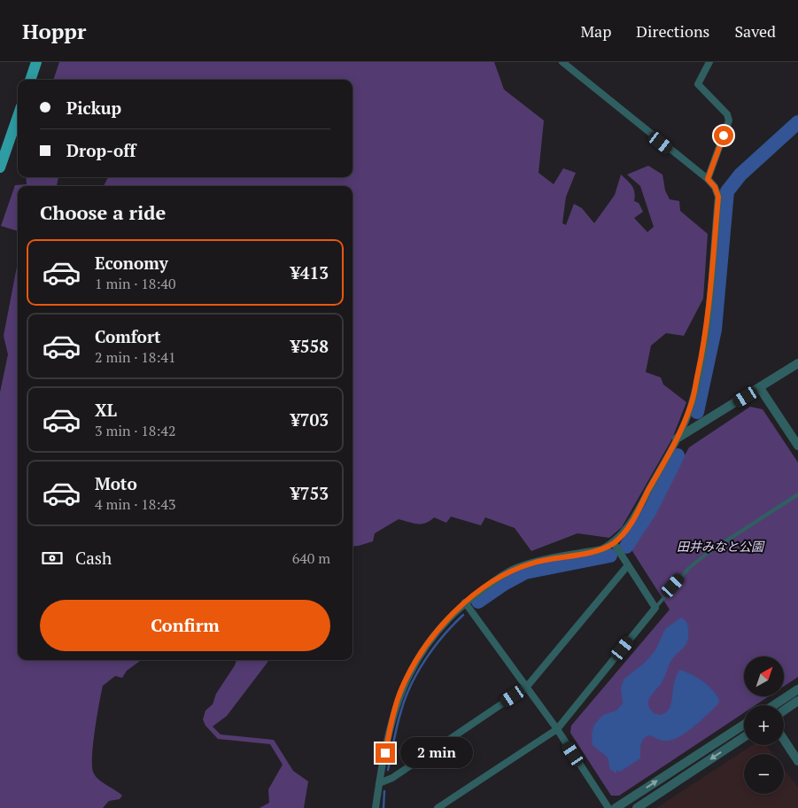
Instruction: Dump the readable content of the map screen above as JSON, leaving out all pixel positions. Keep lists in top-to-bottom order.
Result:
{
  "parks": ["田井みなと公園"],
  "north": "top right",
  "page": {
    "header": "Hoppr",
    "nav": ["Map", "Directions", "Saved"],
    "banner": ["Pickup", "Drop-off"],
    "heading": "Choose a ride",
    "list": [
      {
        "name": "Economy",
        "note": "1 min · 18:40",
        "value": "¥413"
      },
      {
        "name": "Comfort",
        "note": "2 min · 18:41",
        "value": "¥558"
      },
      {
        "name": "XL",
        "note": "3 min · 18:42",
        "value": "¥703"
      },
      {
        "name": "Moto",
        "note": "4 min · 18:43",
        "value": "¥753"
      }
    ],
    "pay": ["Cash", "640 m"],
    "buttons": "Confirm",
    "map_buttons": ["+", "−"],
    "bubble": "2 min"
  }
}
